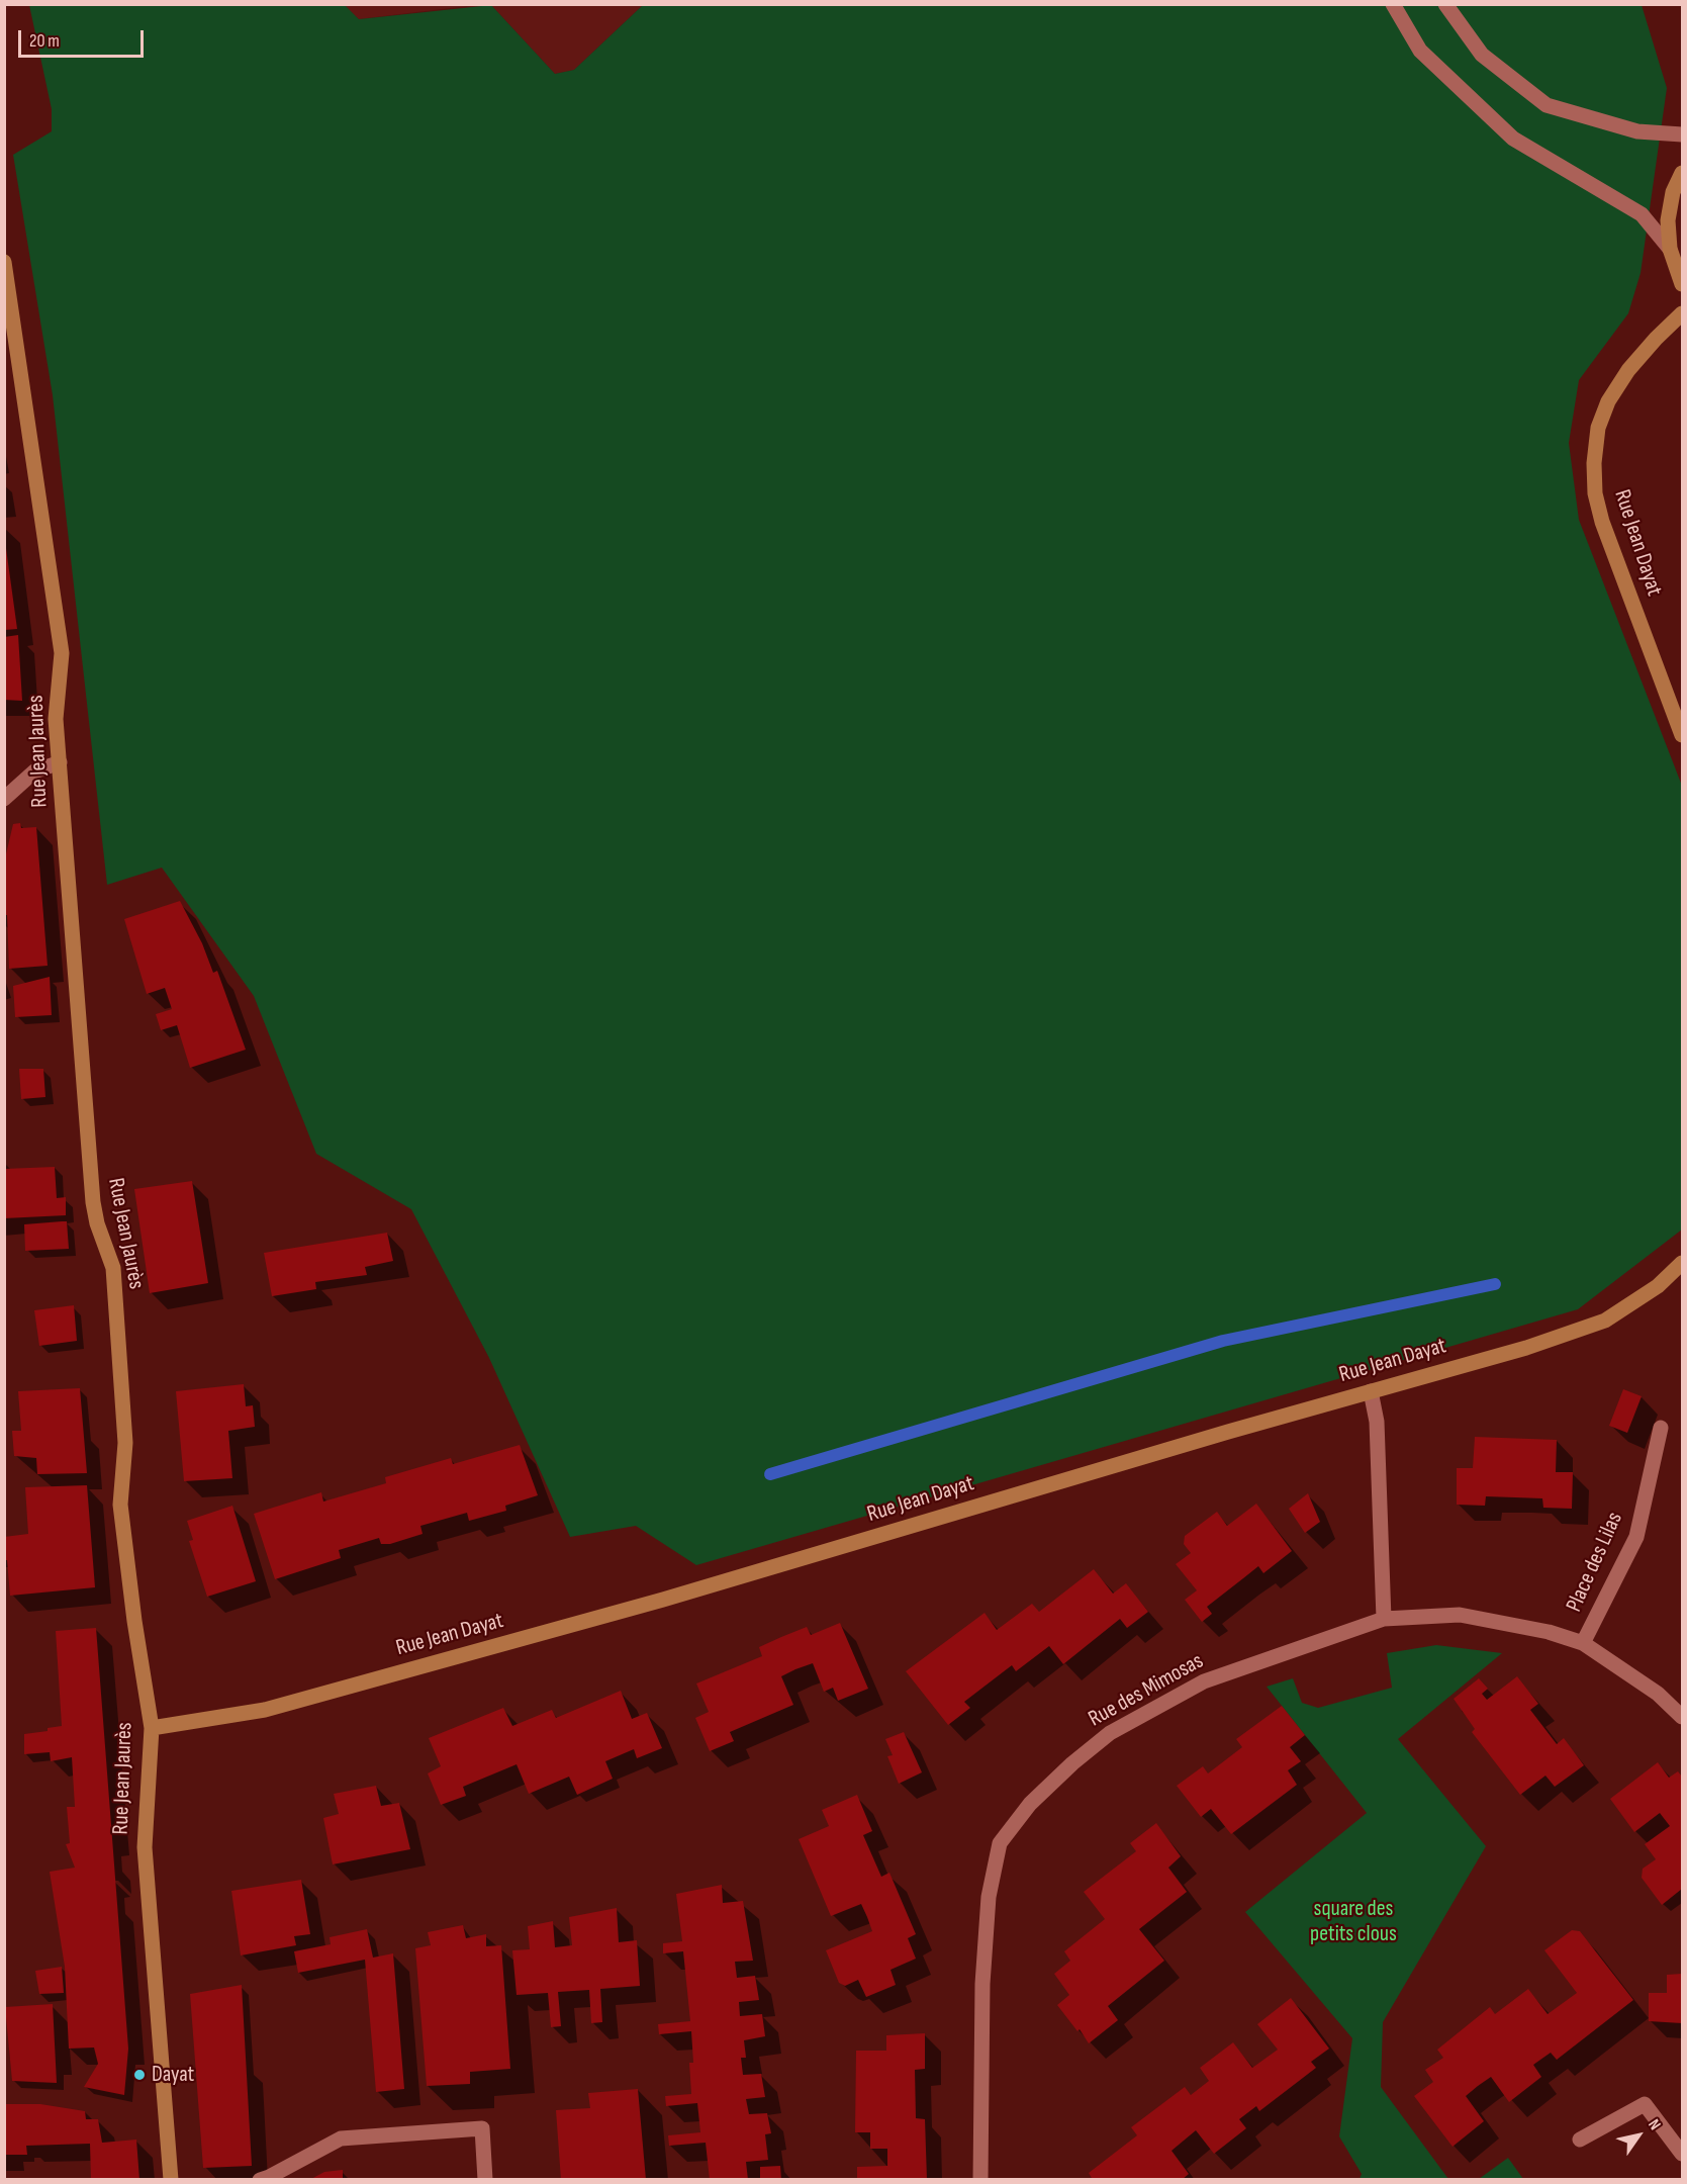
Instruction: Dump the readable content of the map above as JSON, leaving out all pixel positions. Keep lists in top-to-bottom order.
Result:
{
  "streets": {
    "street": [
      "Rue Jean Dayat",
      "Rue Jean Jaurès",
      "Place des Lilas",
      "Rue des Mimosas"
    ]
  },
  "crossings": [
    ["Rue Jean Dayat", "Rue Jean Jaurès"],
    ["Place des Lilas", "Rue des Mimosas"]
  ],
  "parks": ["square des petits clous"],
  "places": ["Dayat"],
  "scale_bar": "20 m",
  "north": "top right"
}
